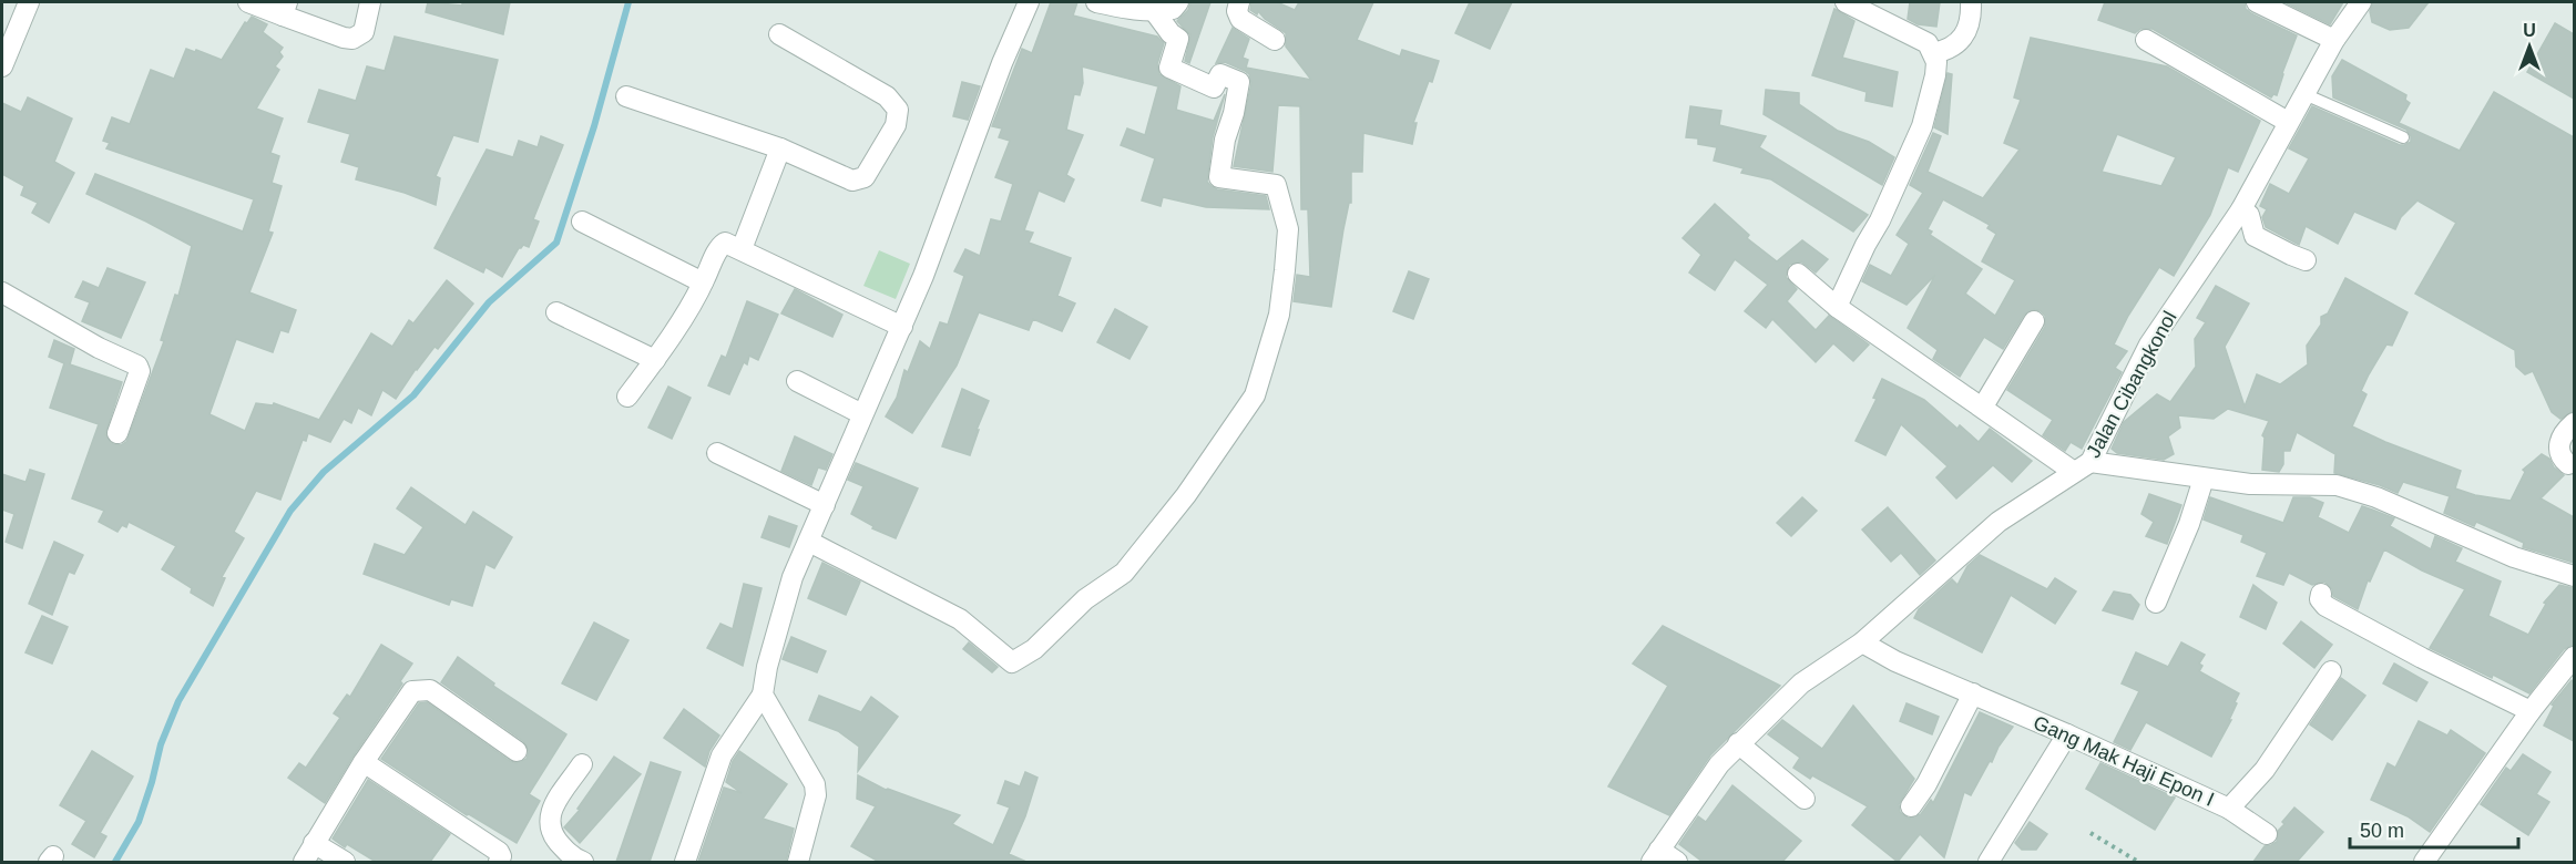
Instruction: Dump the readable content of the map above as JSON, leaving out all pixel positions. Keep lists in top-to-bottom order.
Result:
{
  "streets": {
    "street": ["Jalan Cibangkonol", "Gang Mak Haji Epon I"]
  },
  "crossings": [
    ["Jalan Cibangkonol", "Gang Mak Haji Epon I"]
  ],
  "scale_bar": "50 m",
  "north": "top"
}
